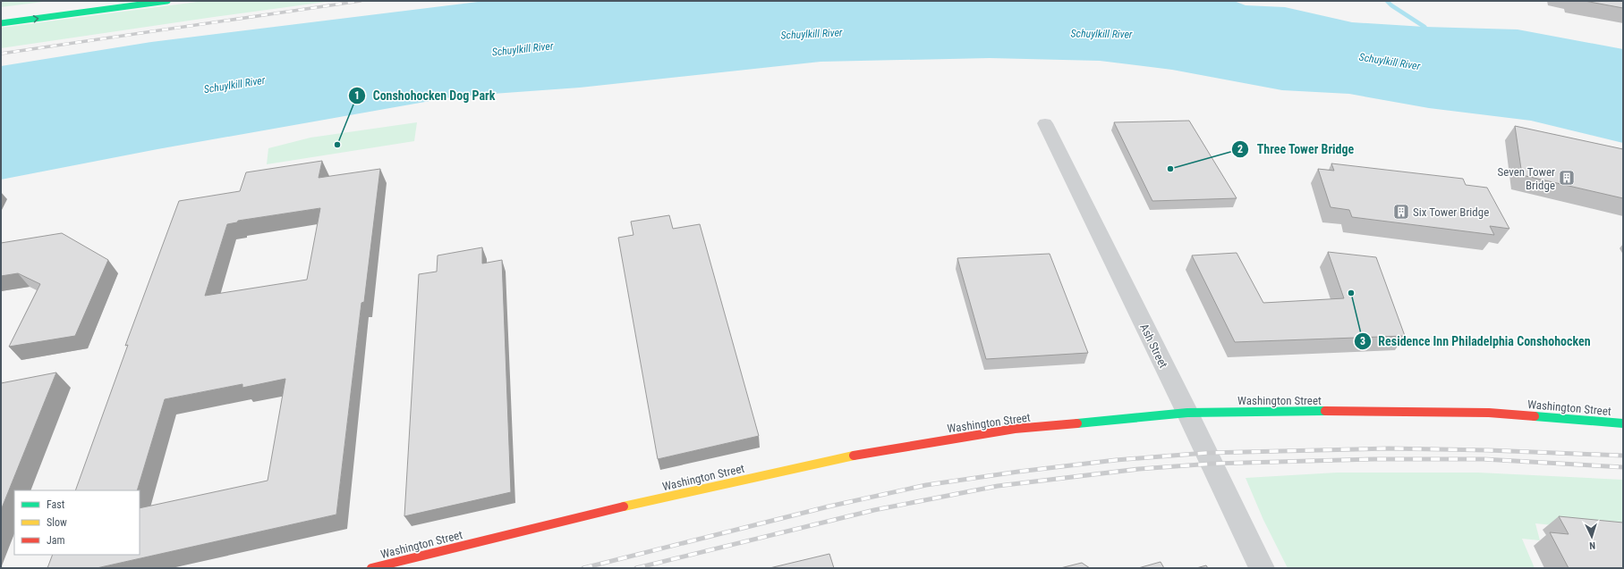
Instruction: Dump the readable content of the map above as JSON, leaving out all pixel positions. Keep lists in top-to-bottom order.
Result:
{
  "streets": {
    "main road": ["Washington Street"],
    "street": ["Ash Street"]
  },
  "crossings": [
    ["Ash Street", "Washington Street"]
  ],
  "water": ["Schuylkill River"],
  "places": {
    "other": ["Conshohocken Dog Park", "Three Tower Bridge", "Residence Inn Philadelphia Conshohocken"],
    "building": ["Seven Tower Bridge", "Six Tower Bridge"]
  },
  "legend": ["Fast", "Slow", "Jam"],
  "north": "bottom"
}
